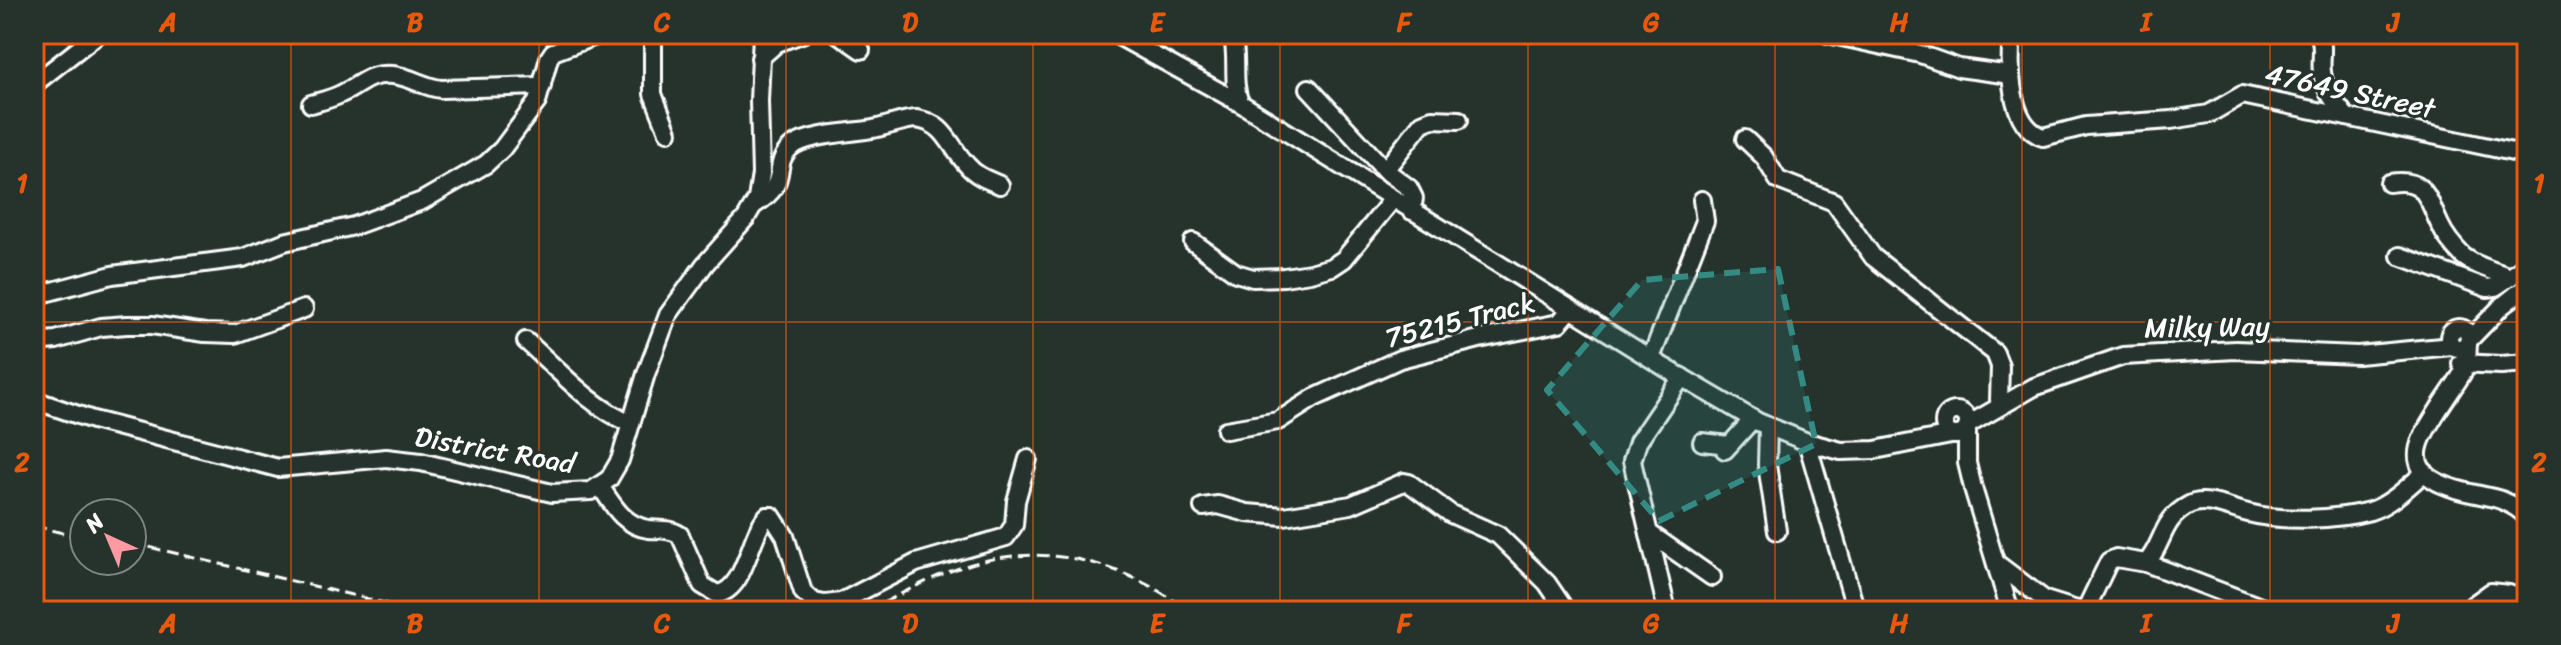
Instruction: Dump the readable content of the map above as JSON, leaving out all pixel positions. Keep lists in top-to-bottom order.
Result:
{
  "streets": {
    "street": [
      "47649 Street",
      "75215 Track",
      "Milky Way",
      "District Road"
    ]
  },
  "crossings": [
    ["75215 Track", "Milky Way"]
  ],
  "north": "top left",
  "grid": {
    "columns": [
      "A",
      "B",
      "C",
      "D",
      "E",
      "F",
      "G",
      "H",
      "I",
      "J"
    ],
    "rows": ["1", "2"]
  }
}
